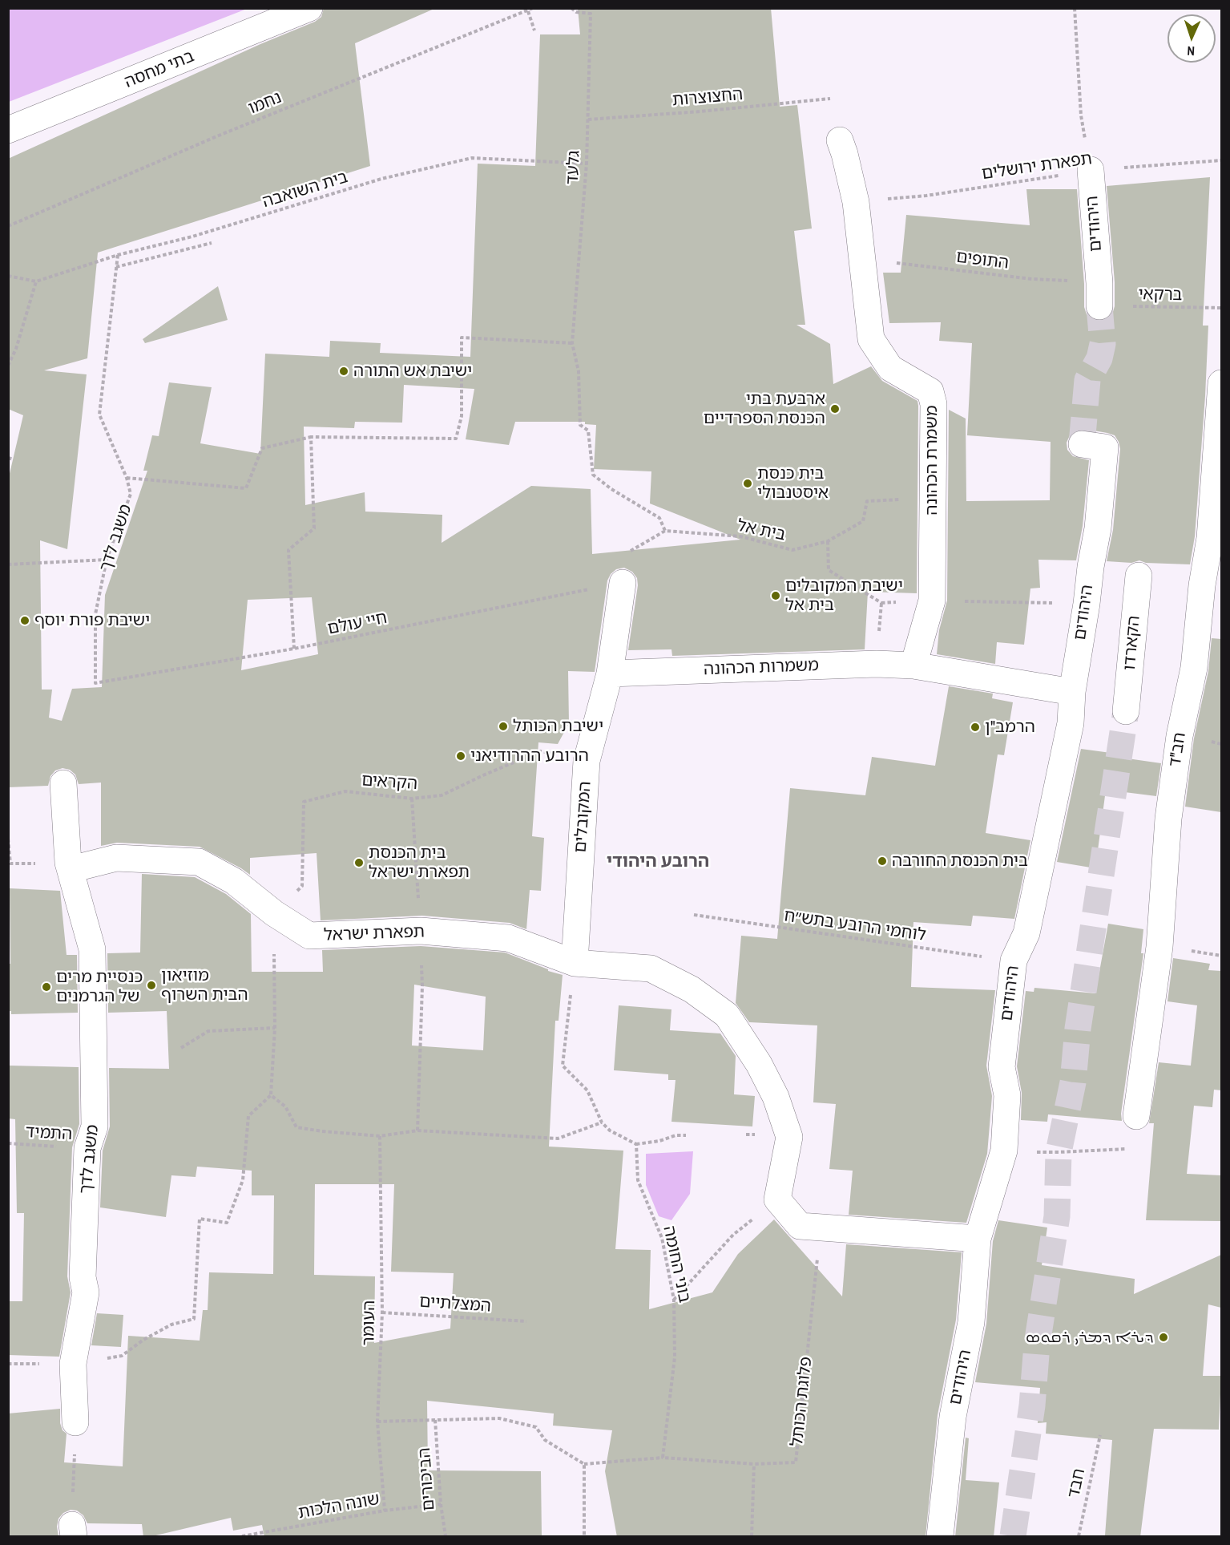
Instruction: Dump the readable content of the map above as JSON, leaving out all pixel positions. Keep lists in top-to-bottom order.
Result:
{
  "streets": {
    "street": [
      "בתי מחסה",
      "היהודים",
      "משמרת הכהונה",
      "משגב לדך",
      "הקארדו",
      "משמרות הכהונה",
      "חב\"ד",
      "המקובלים",
      "תפארת ישראל"
    ],
    "path": [
      "החצוצרות",
      "נחמו",
      "תפארת ירושלים",
      "גלעד",
      "בית השואבה",
      "התופים",
      "ברקאי",
      "בית אל",
      "חיי עולם",
      "הקראים",
      "לוחמי הרובע בתש״ח",
      "התמיד",
      "בוני החומה",
      "המצלתיים",
      "העומר",
      "פלוגת הכותל",
      "הביכורים",
      "חבד",
      "שונה הלכות"
    ]
  },
  "crossings": [
    ["החצוצרות", "גלעד"],
    ["תפארת ירושלים", "היהודים"],
    ["תפארת ירושלים", "משמרת הכהונה"],
    ["גלעד", "בית השואבה"],
    ["גלעד", "בית אל"],
    ["בית השואבה", "משגב לדך"],
    ["היהודים", "התופים"],
    ["היהודים", "ברקאי"],
    ["היהודים", "משמרות הכהונה"],
    ["היהודים", "לוחמי הרובע בתש״ח"],
    ["התופים", "ברקאי"],
    ["התופים", "משמרת הכהונה"],
    ["משמרת הכהונה", "בית אל"],
    ["משמרת הכהונה", "משמרות הכהונה"],
    ["משגב לדך", "חיי עולם"],
    ["משגב לדך", "תפארת ישראל"],
    ["משגב לדך", "התמיד"],
    ["חיי עולם", "המקובלים"],
    ["משמרות הכהונה", "המקובלים"],
    ["הקראים", "המקובלים"],
    ["הקראים", "תפארת ישראל"],
    ["המקובלים", "תפארת ישראל"],
    ["המצלתיים", "העומר"],
    ["העומר", "שונה הלכות"],
    ["הביכורים", "שונה הלכות"]
  ],
  "districts": ["הרובע היהודי"],
  "places": [
    "ישיבת אש התורה",
    "ארבעת בתי הכנסת הספרדיים",
    "בית כנסת איסטנבולי",
    "ישיבת המקובלים בית אל",
    "ישיבת פורת יוסף",
    "ישיבת הכותל",
    "הרמב\"ן",
    "הרובע ההרודיאני",
    "בית הכנסת החורבה",
    "בית הכנסת תפארת ישראל",
    "מוזיאון הבית השרוף",
    "כנסיית מרים של הגרמנים",
    "ܕܝܪܐ ܕܡܪܝ ܪܩܘܣ"
  ],
  "north": "bottom"
}
